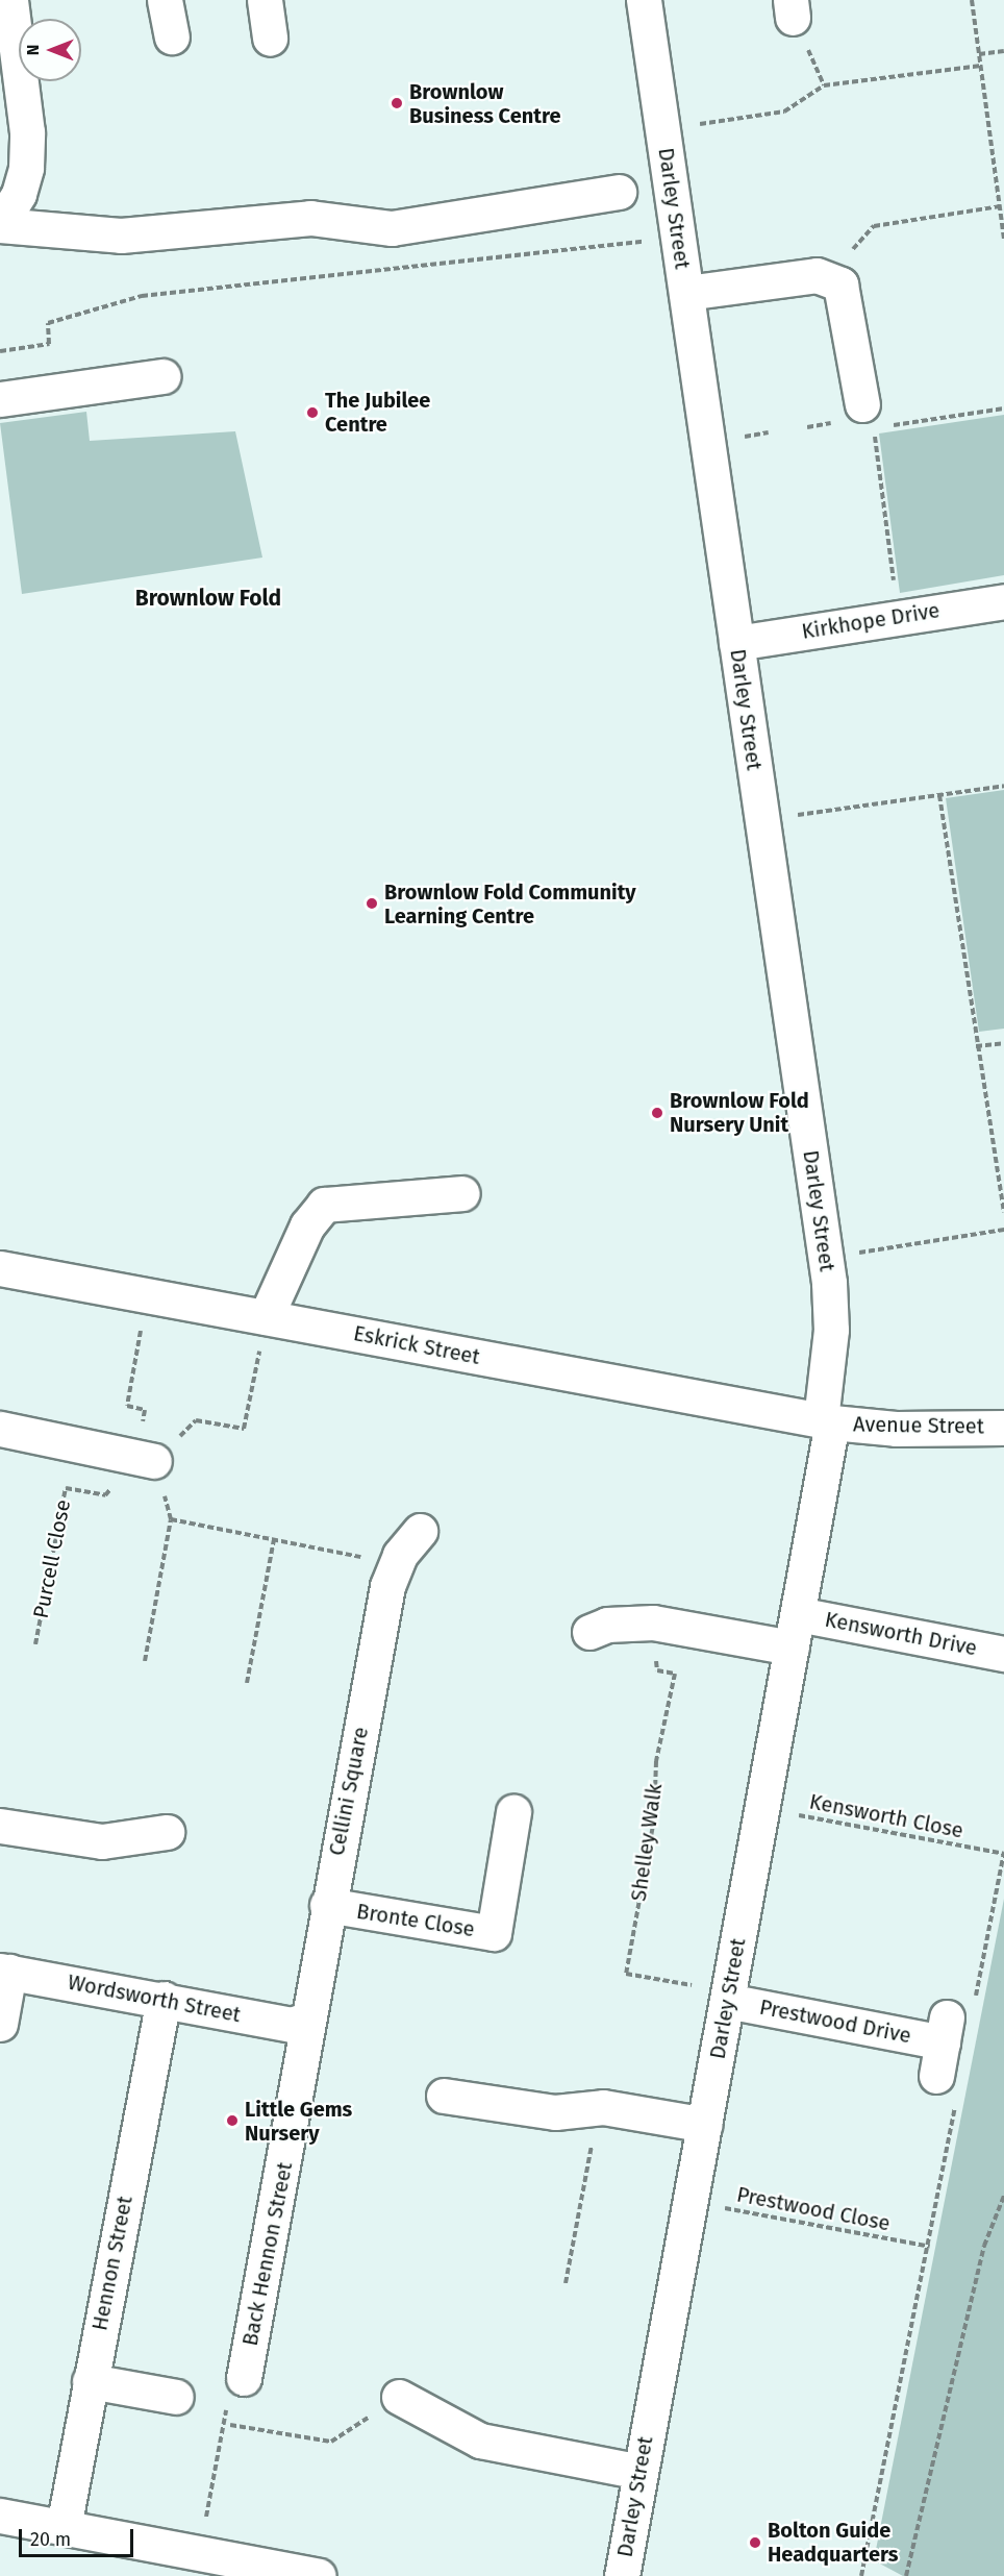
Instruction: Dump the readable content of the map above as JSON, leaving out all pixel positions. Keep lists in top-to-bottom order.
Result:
{
  "streets": {
    "street": [
      "Darley Street",
      "Kirkhope Drive",
      "Eskrick Street",
      "Avenue Street",
      "Kensworth Drive",
      "Cellini Square",
      "Bronte Close",
      "Wordsworth Street",
      "Prestwood Drive",
      "Back Hennon Street",
      "Hennon Street"
    ],
    "path": [
      "Purcell Close",
      "Kensworth Close",
      "Shelley Walk",
      "Prestwood Close"
    ]
  },
  "crossings": [
    ["Darley Street", "Kirkhope Drive"],
    ["Darley Street", "Eskrick Street"],
    ["Darley Street", "Avenue Street"],
    ["Darley Street", "Kensworth Drive"],
    ["Darley Street", "Kensworth Close"],
    ["Darley Street", "Shelley Walk"],
    ["Darley Street", "Prestwood Drive"],
    ["Darley Street", "Prestwood Close"],
    ["Eskrick Street", "Avenue Street"],
    ["Eskrick Street", "Purcell Close"],
    ["Cellini Square", "Bronte Close"],
    ["Cellini Square", "Wordsworth Street"],
    ["Cellini Square", "Back Hennon Street"],
    ["Shelley Walk", "Prestwood Drive"],
    ["Wordsworth Street", "Back Hennon Street"],
    ["Wordsworth Street", "Hennon Street"]
  ],
  "districts": ["Brownlow Fold"],
  "places": [
    "Brownlow Business Centre",
    "The Jubilee Centre",
    "Brownlow Fold Community Learning Centre",
    "Brownlow Fold Nursery Unit",
    "Little Gems Nursery",
    "Bolton Guide Headquarters"
  ],
  "scale_bar": "20 m",
  "north": "left"
}
